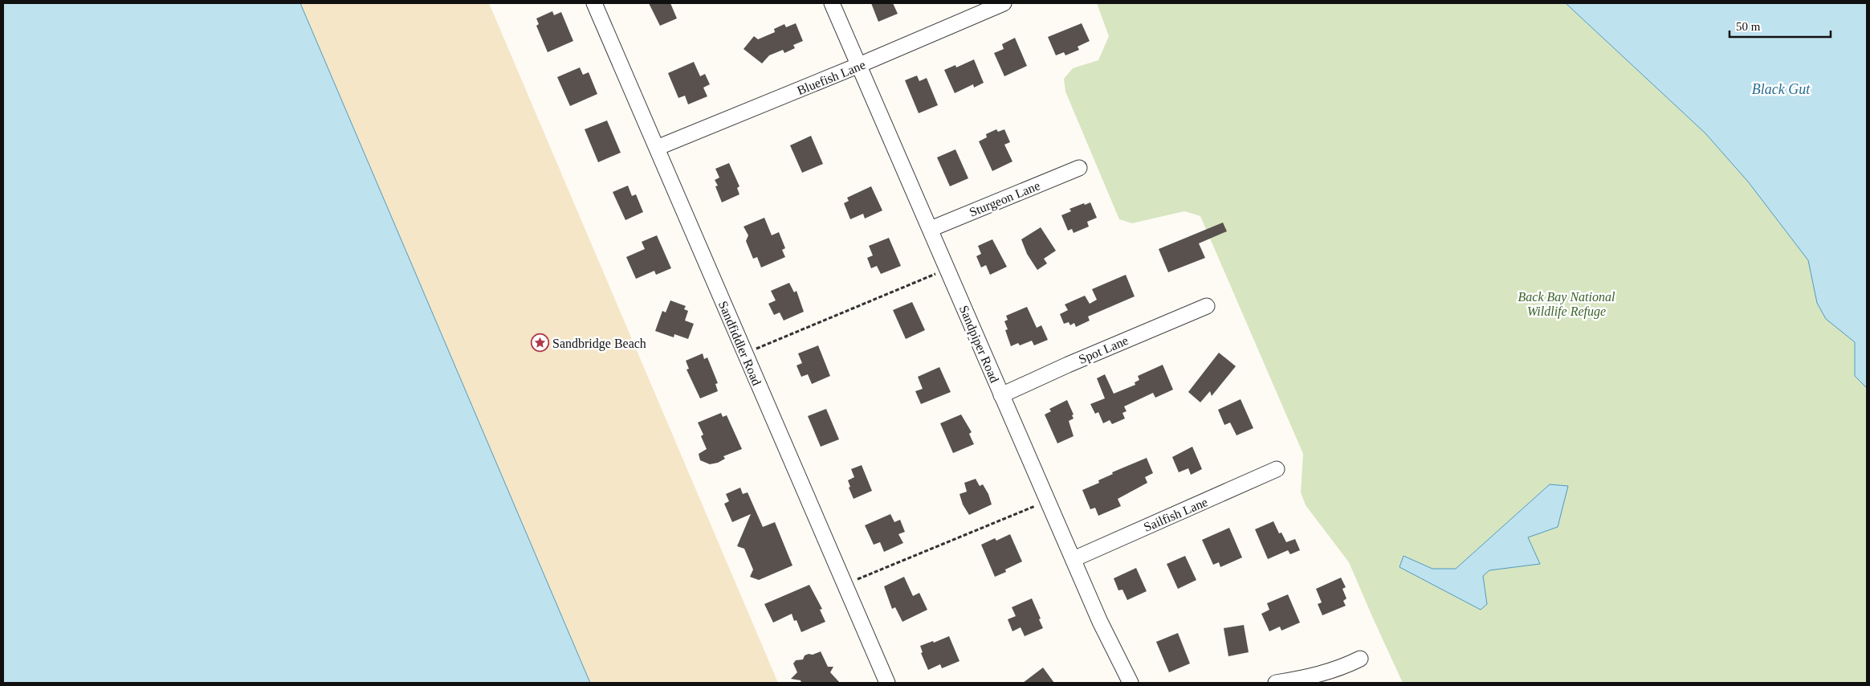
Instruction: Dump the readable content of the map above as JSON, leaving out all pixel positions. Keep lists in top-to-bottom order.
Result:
{
  "streets": {
    "street": [
      "Bluefish Lane",
      "Sturgeon Lane",
      "Sandfiddler Road",
      "Sandpiper Road",
      "Spot Lane",
      "Sailfish Lane"
    ]
  },
  "crossings": [
    ["Bluefish Lane", "Sandfiddler Road"],
    ["Bluefish Lane", "Sandpiper Road"],
    ["Sturgeon Lane", "Sandpiper Road"],
    ["Sandpiper Road", "Spot Lane"],
    ["Sandpiper Road", "Sailfish Lane"]
  ],
  "water": ["Black Gut"],
  "parks": ["Back Bay National Wildlife Refuge"],
  "places": {
    "place": ["Sandbridge Beach"]
  },
  "scale_bar": "50 m"
}
